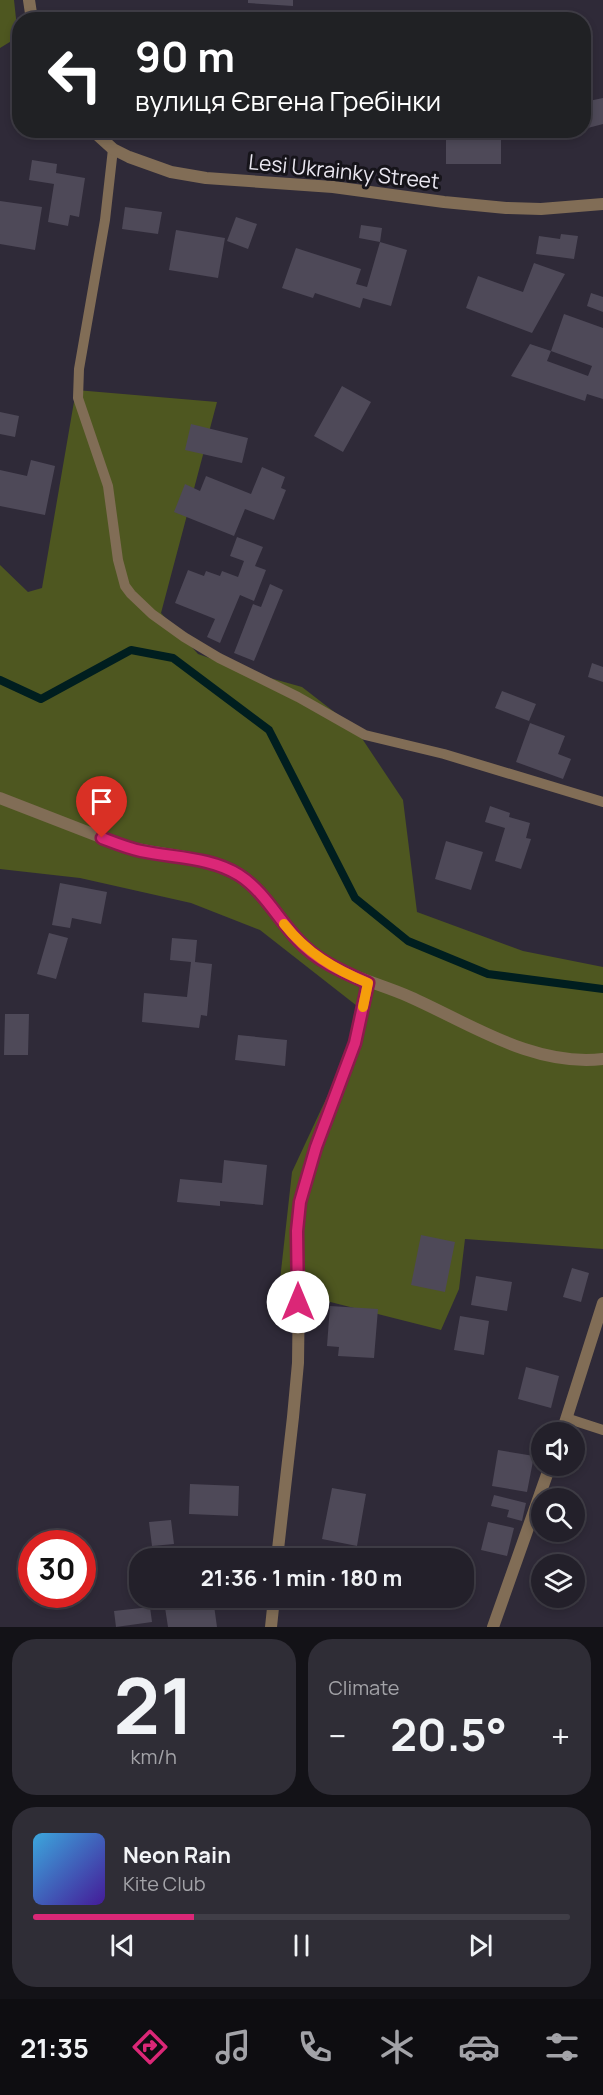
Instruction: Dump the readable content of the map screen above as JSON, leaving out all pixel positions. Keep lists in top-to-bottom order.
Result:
{
  "streets": {
    "street": ["Lesi Ukrainky Street"]
  },
  "page": {
    "turn": ["90 m", "вулиця Євгена Гребінки"],
    "limit": "30",
    "trip": "21:36 · 1 min · 180 m",
    "tile": [
      ["21", "km/h"],
      "Climate"
    ],
    "heat": ["−", "20.5°", "+"],
    "song": ["Neon Rain", "Kite Club"],
    "tabs": "21:35"
  }
}
